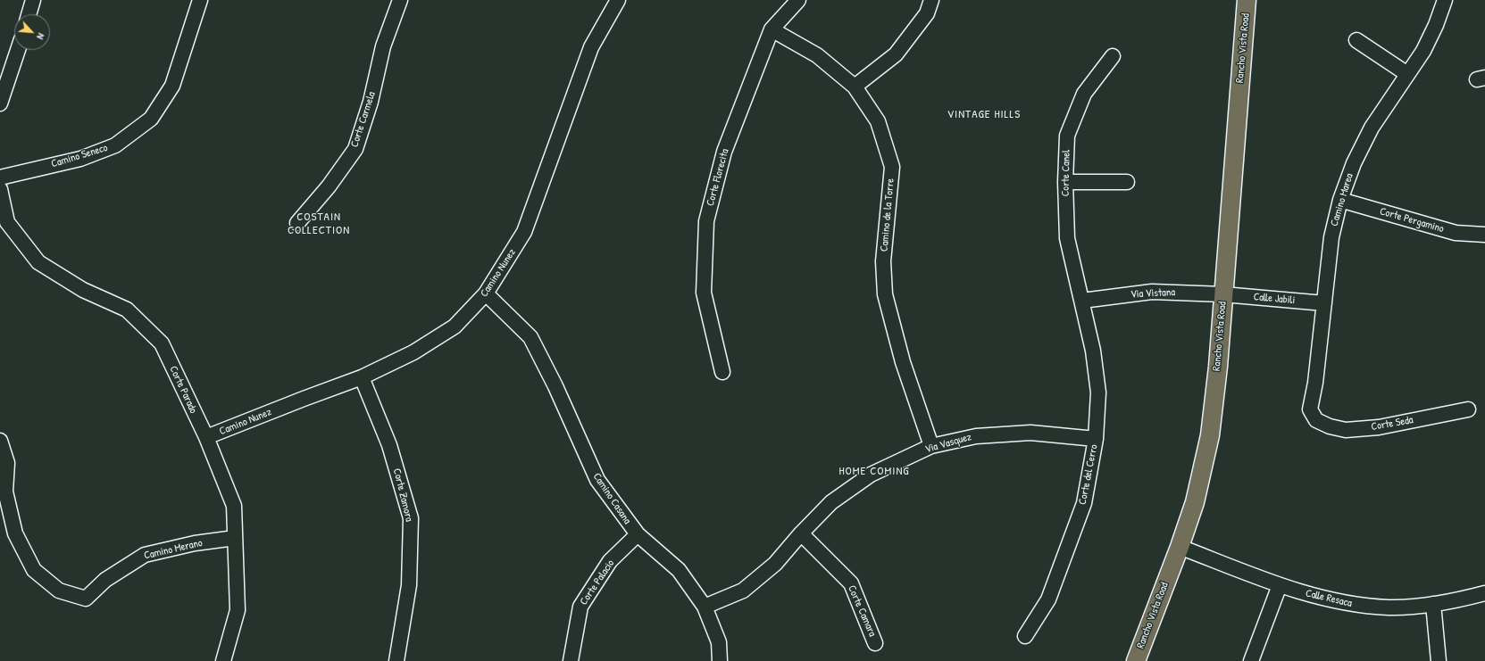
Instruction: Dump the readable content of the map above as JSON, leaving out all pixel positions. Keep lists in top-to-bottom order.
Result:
{
  "streets": {
    "main road": ["Rancho Vista Road"],
    "street": [
      "Corte Carmela",
      "Camino Seneco",
      "Corte Canel",
      "Corte Florecita",
      "Camino Marea",
      "Camino de la Torre",
      "Corte Pergamino",
      "Camino Nunez",
      "Via Vistana",
      "Calle Jabili",
      "Corte Parado",
      "Corte Seda",
      "Via Vasquez",
      "Corte del Cerro",
      "Corte Zamora",
      "Camino Casana",
      "Camino Merano",
      "Corte Palacio",
      "Calle Resaca",
      "Corte Camara"
    ]
  },
  "crossings": [
    ["Rancho Vista Road", "Via Vistana"],
    ["Rancho Vista Road", "Calle Jabili"],
    ["Rancho Vista Road", "Calle Resaca"],
    ["Corte Canel", "Via Vistana"],
    ["Corte Canel", "Corte del Cerro"],
    ["Corte Florecita", "Camino de la Torre"],
    ["Camino Marea", "Corte Pergamino"],
    ["Camino Marea", "Calle Jabili"],
    ["Camino Marea", "Corte Seda"],
    ["Camino de la Torre", "Via Vasquez"],
    ["Camino Nunez", "Corte Parado"],
    ["Camino Nunez", "Corte Zamora"],
    ["Camino Nunez", "Camino Casana"],
    ["Via Vistana", "Calle Jabili"],
    ["Via Vistana", "Corte del Cerro"],
    ["Corte Parado", "Camino Merano"],
    ["Via Vasquez", "Corte del Cerro"],
    ["Via Vasquez", "Camino Casana"],
    ["Via Vasquez", "Corte Camara"],
    ["Camino Casana", "Corte Palacio"]
  ],
  "districts": ["VINTAGE HILLS", "COSTAIN COLLECTION", "HOME COMING"],
  "north": "bottom right"
}
